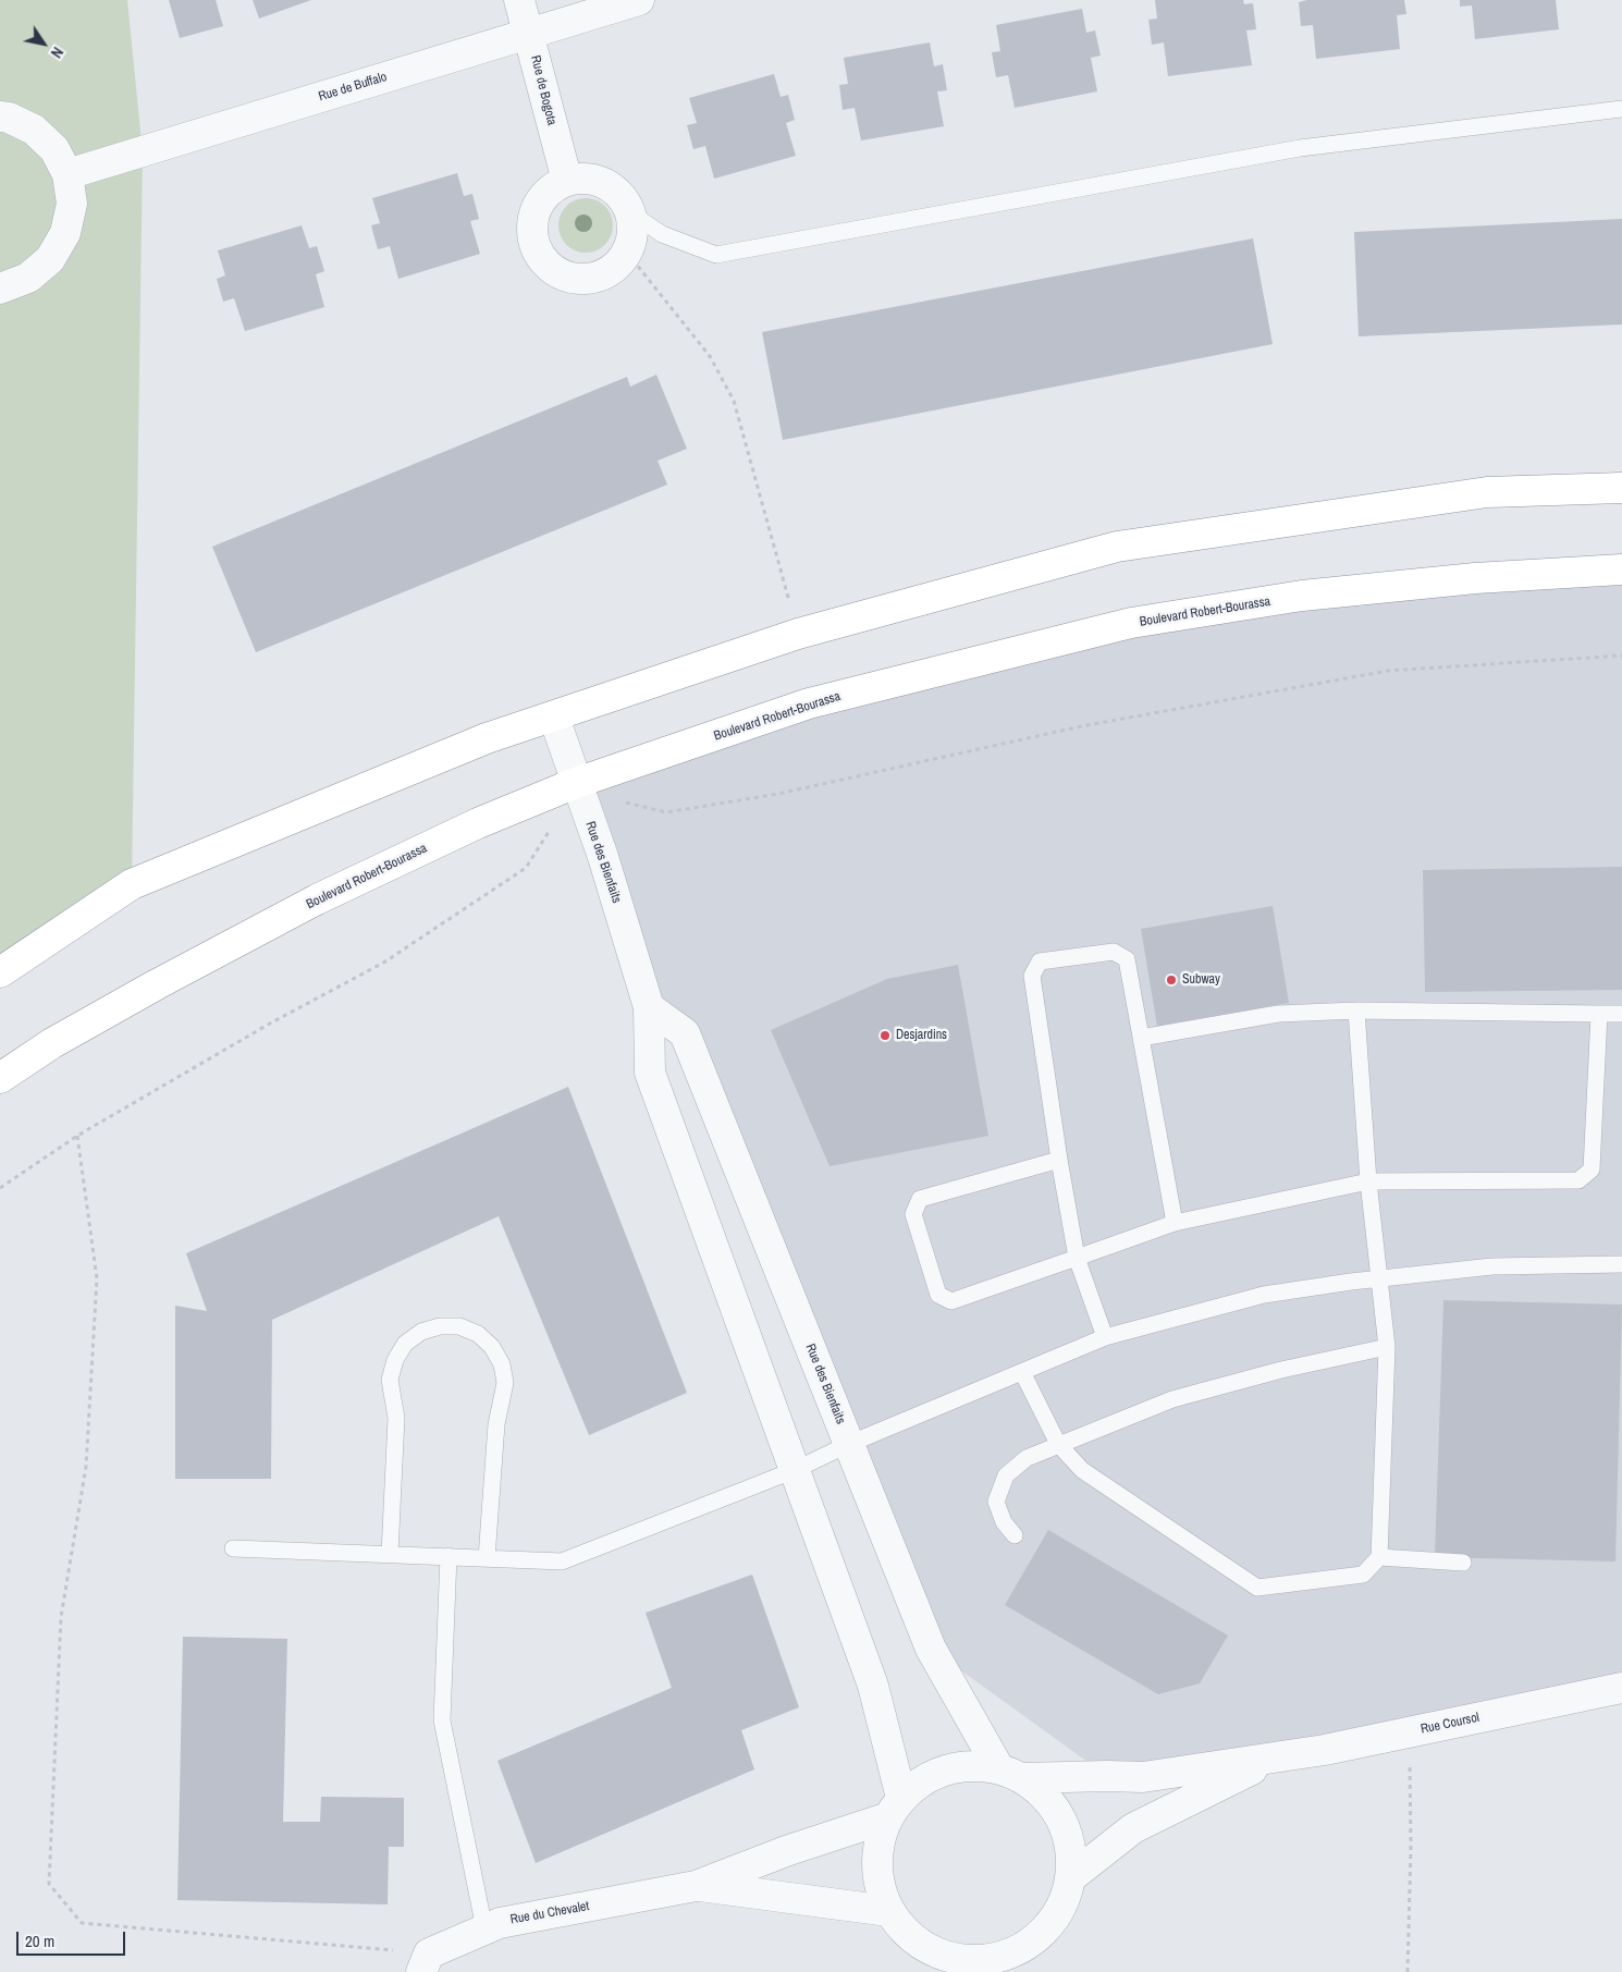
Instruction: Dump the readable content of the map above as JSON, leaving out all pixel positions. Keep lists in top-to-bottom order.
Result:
{
  "streets": {
    "highway": ["Boulevard Robert-Bourassa"],
    "street": [
      "Rue de Buffalo",
      "Rue de Bogota",
      "Rue des Bienfaits",
      "Rue Coursol",
      "Rue du Chevalet"
    ]
  },
  "crossings": [
    ["Rue de Buffalo", "Rue de Bogota"],
    ["Boulevard Robert-Bourassa", "Rue des Bienfaits"],
    ["Rue des Bienfaits", "Rue Coursol"],
    ["Rue des Bienfaits", "Rue du Chevalet"],
    ["Rue Coursol", "Rue du Chevalet"]
  ],
  "places": ["Subway", "Desjardins"],
  "scale_bar": "20 m",
  "north": "bottom right"
}
